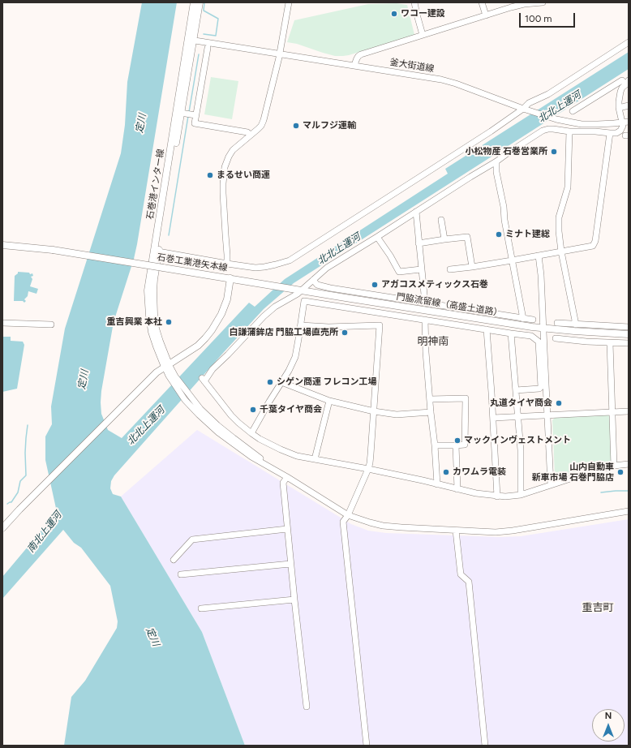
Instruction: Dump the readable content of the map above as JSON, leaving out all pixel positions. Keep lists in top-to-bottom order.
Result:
{
  "streets": {
    "main road": ["石巻港インター線", "石巻工業港矢本線", "門脇流留線（高盛土道路）"],
    "street": ["釜大街道線"]
  },
  "crossings": [
    ["釜大街道線", "石巻港インター線"],
    ["石巻港インター線", "石巻工業港矢本線"],
    ["石巻工業港矢本線", "門脇流留線（高盛土道路）"]
  ],
  "districts": ["明神南", "重吉町"],
  "water": ["北北上運河", "定川", "南北上運河"],
  "places": [
    "ワコー建設",
    "マルフジ運輸",
    "小松物産 石巻営業所",
    "まるせい商運",
    "ミナト建総",
    "アガコスメティックス石巻",
    "重吉興業 本社",
    "白謙蒲鉾店 門脇工場直売所",
    "シゲン商運 フレコン工場",
    "丸道タイヤ商会",
    "千葉タイヤ商会",
    "マックインヴェストメント",
    "カワムラ電装",
    "山内自動車 新車市場 石巻門脇店"
  ],
  "scale_bar": "100 m",
  "north": "top"
}
